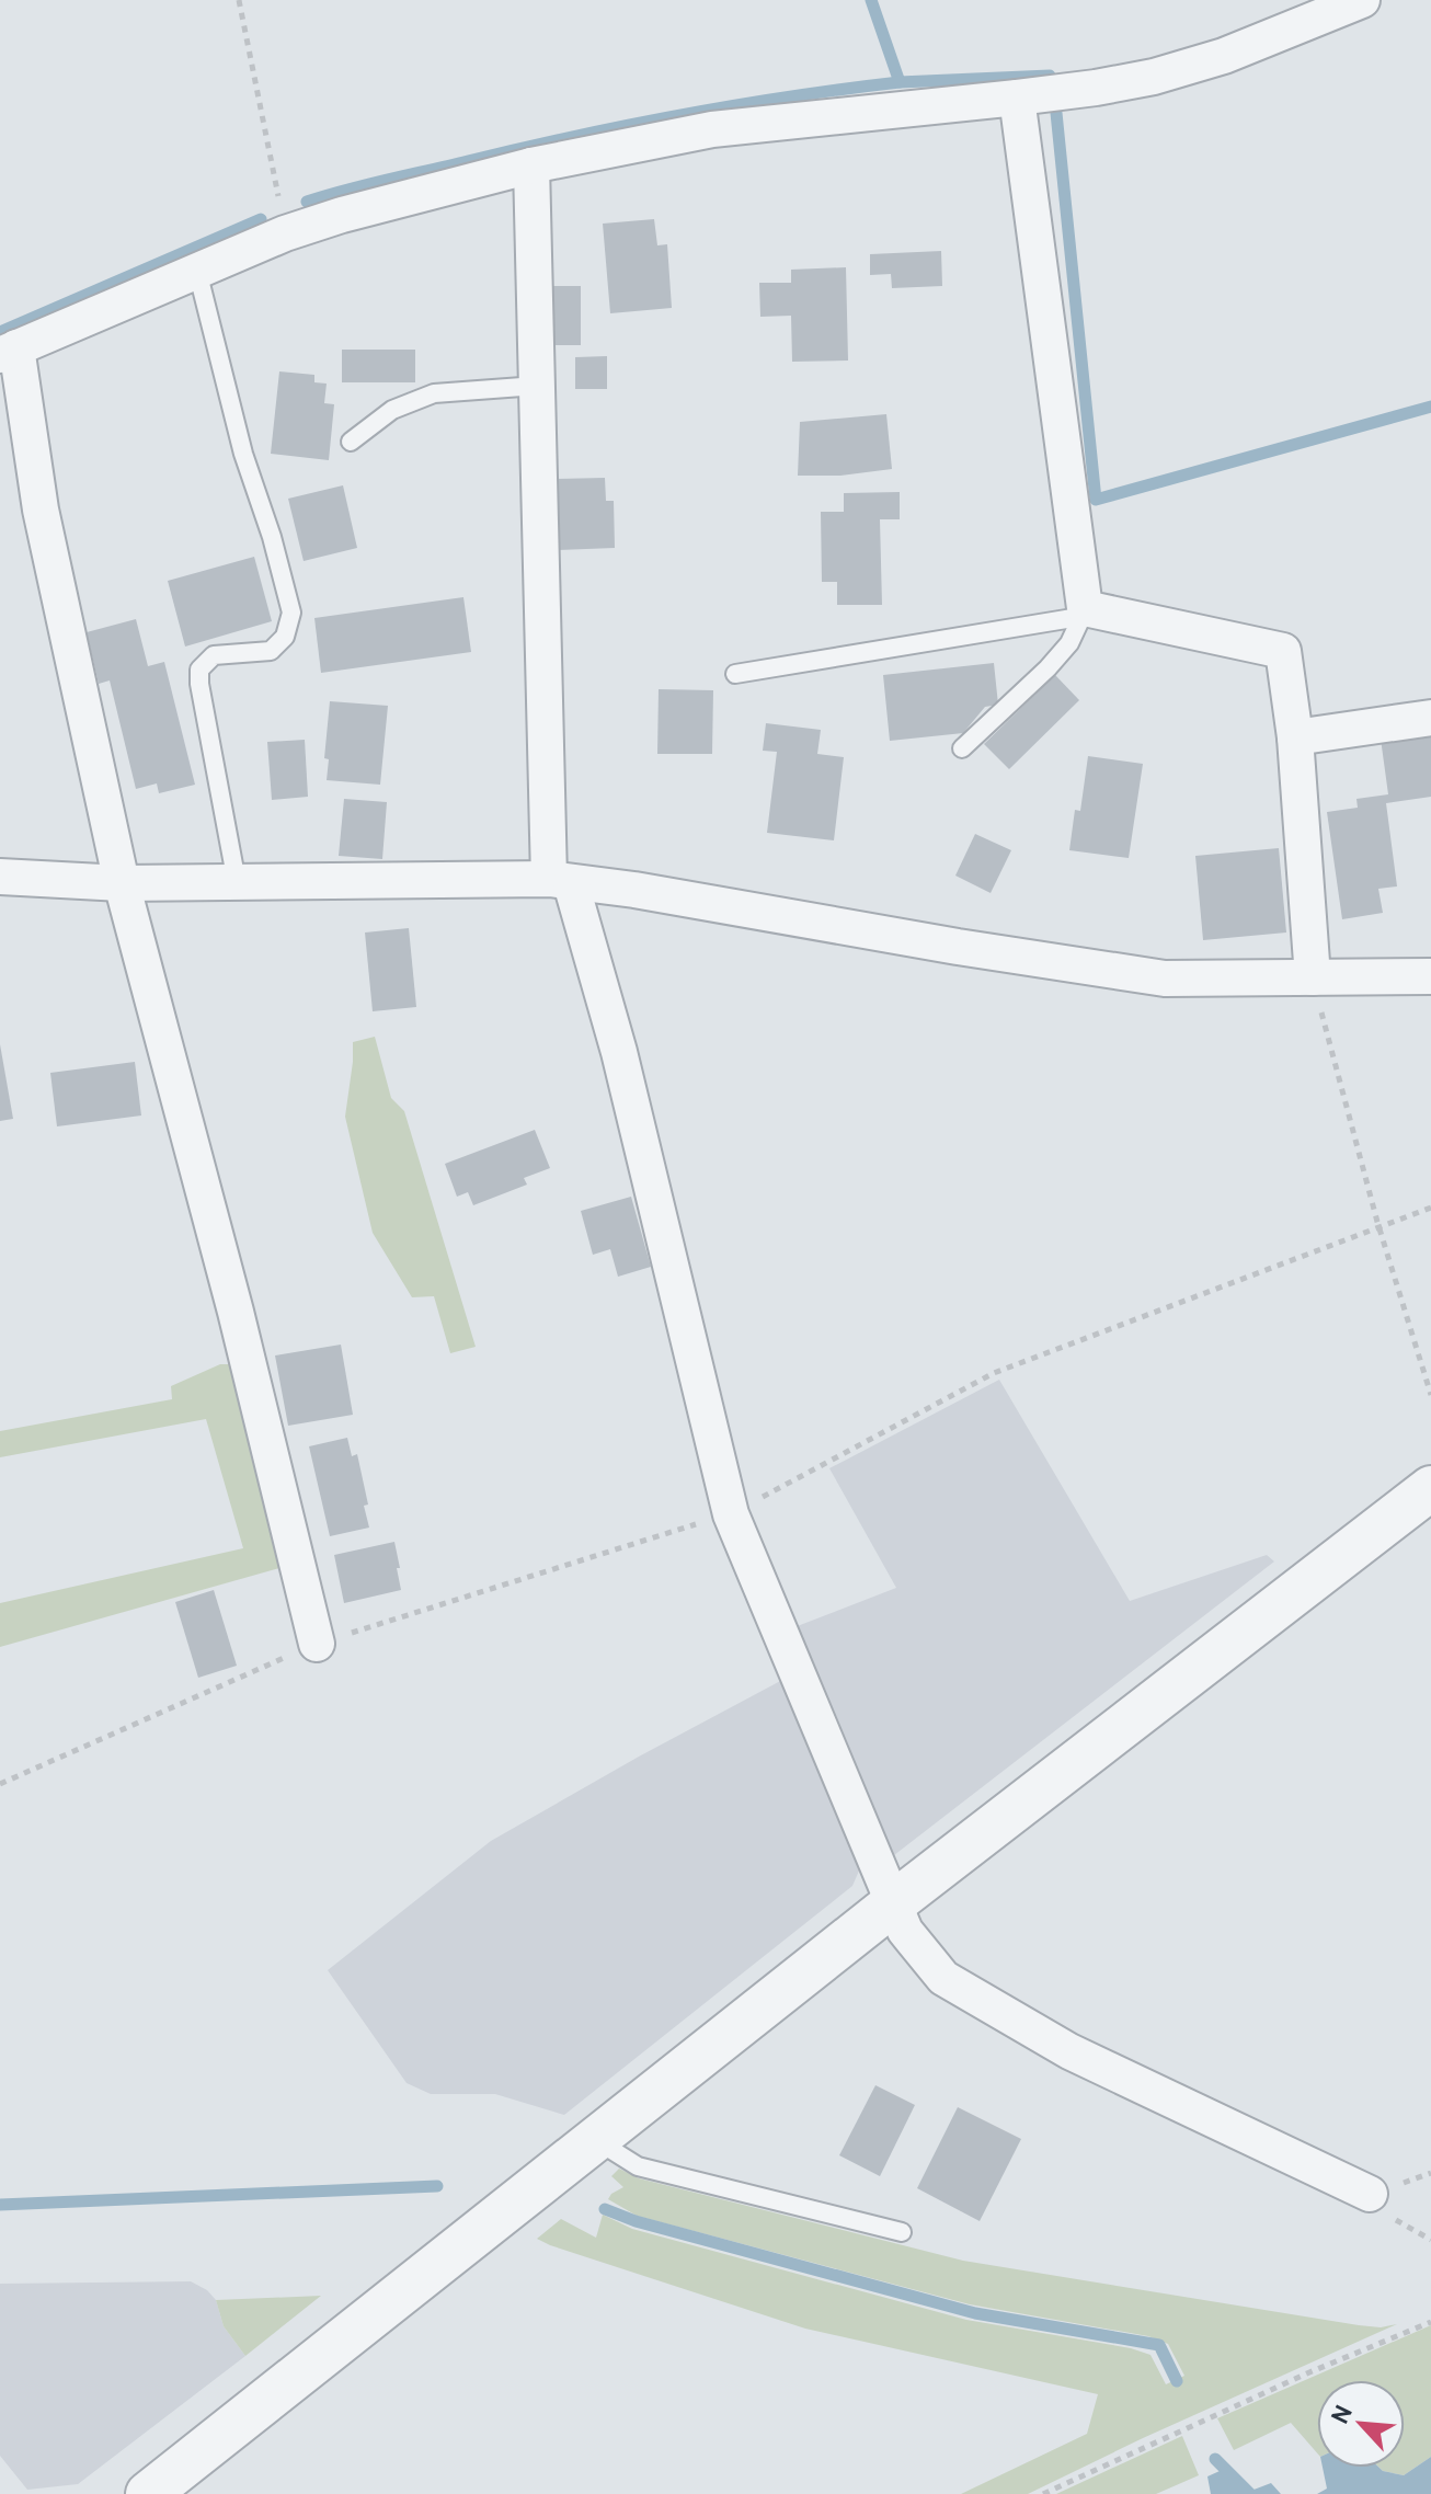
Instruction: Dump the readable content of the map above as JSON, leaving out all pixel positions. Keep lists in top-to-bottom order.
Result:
{
  "north": "top left"
}
